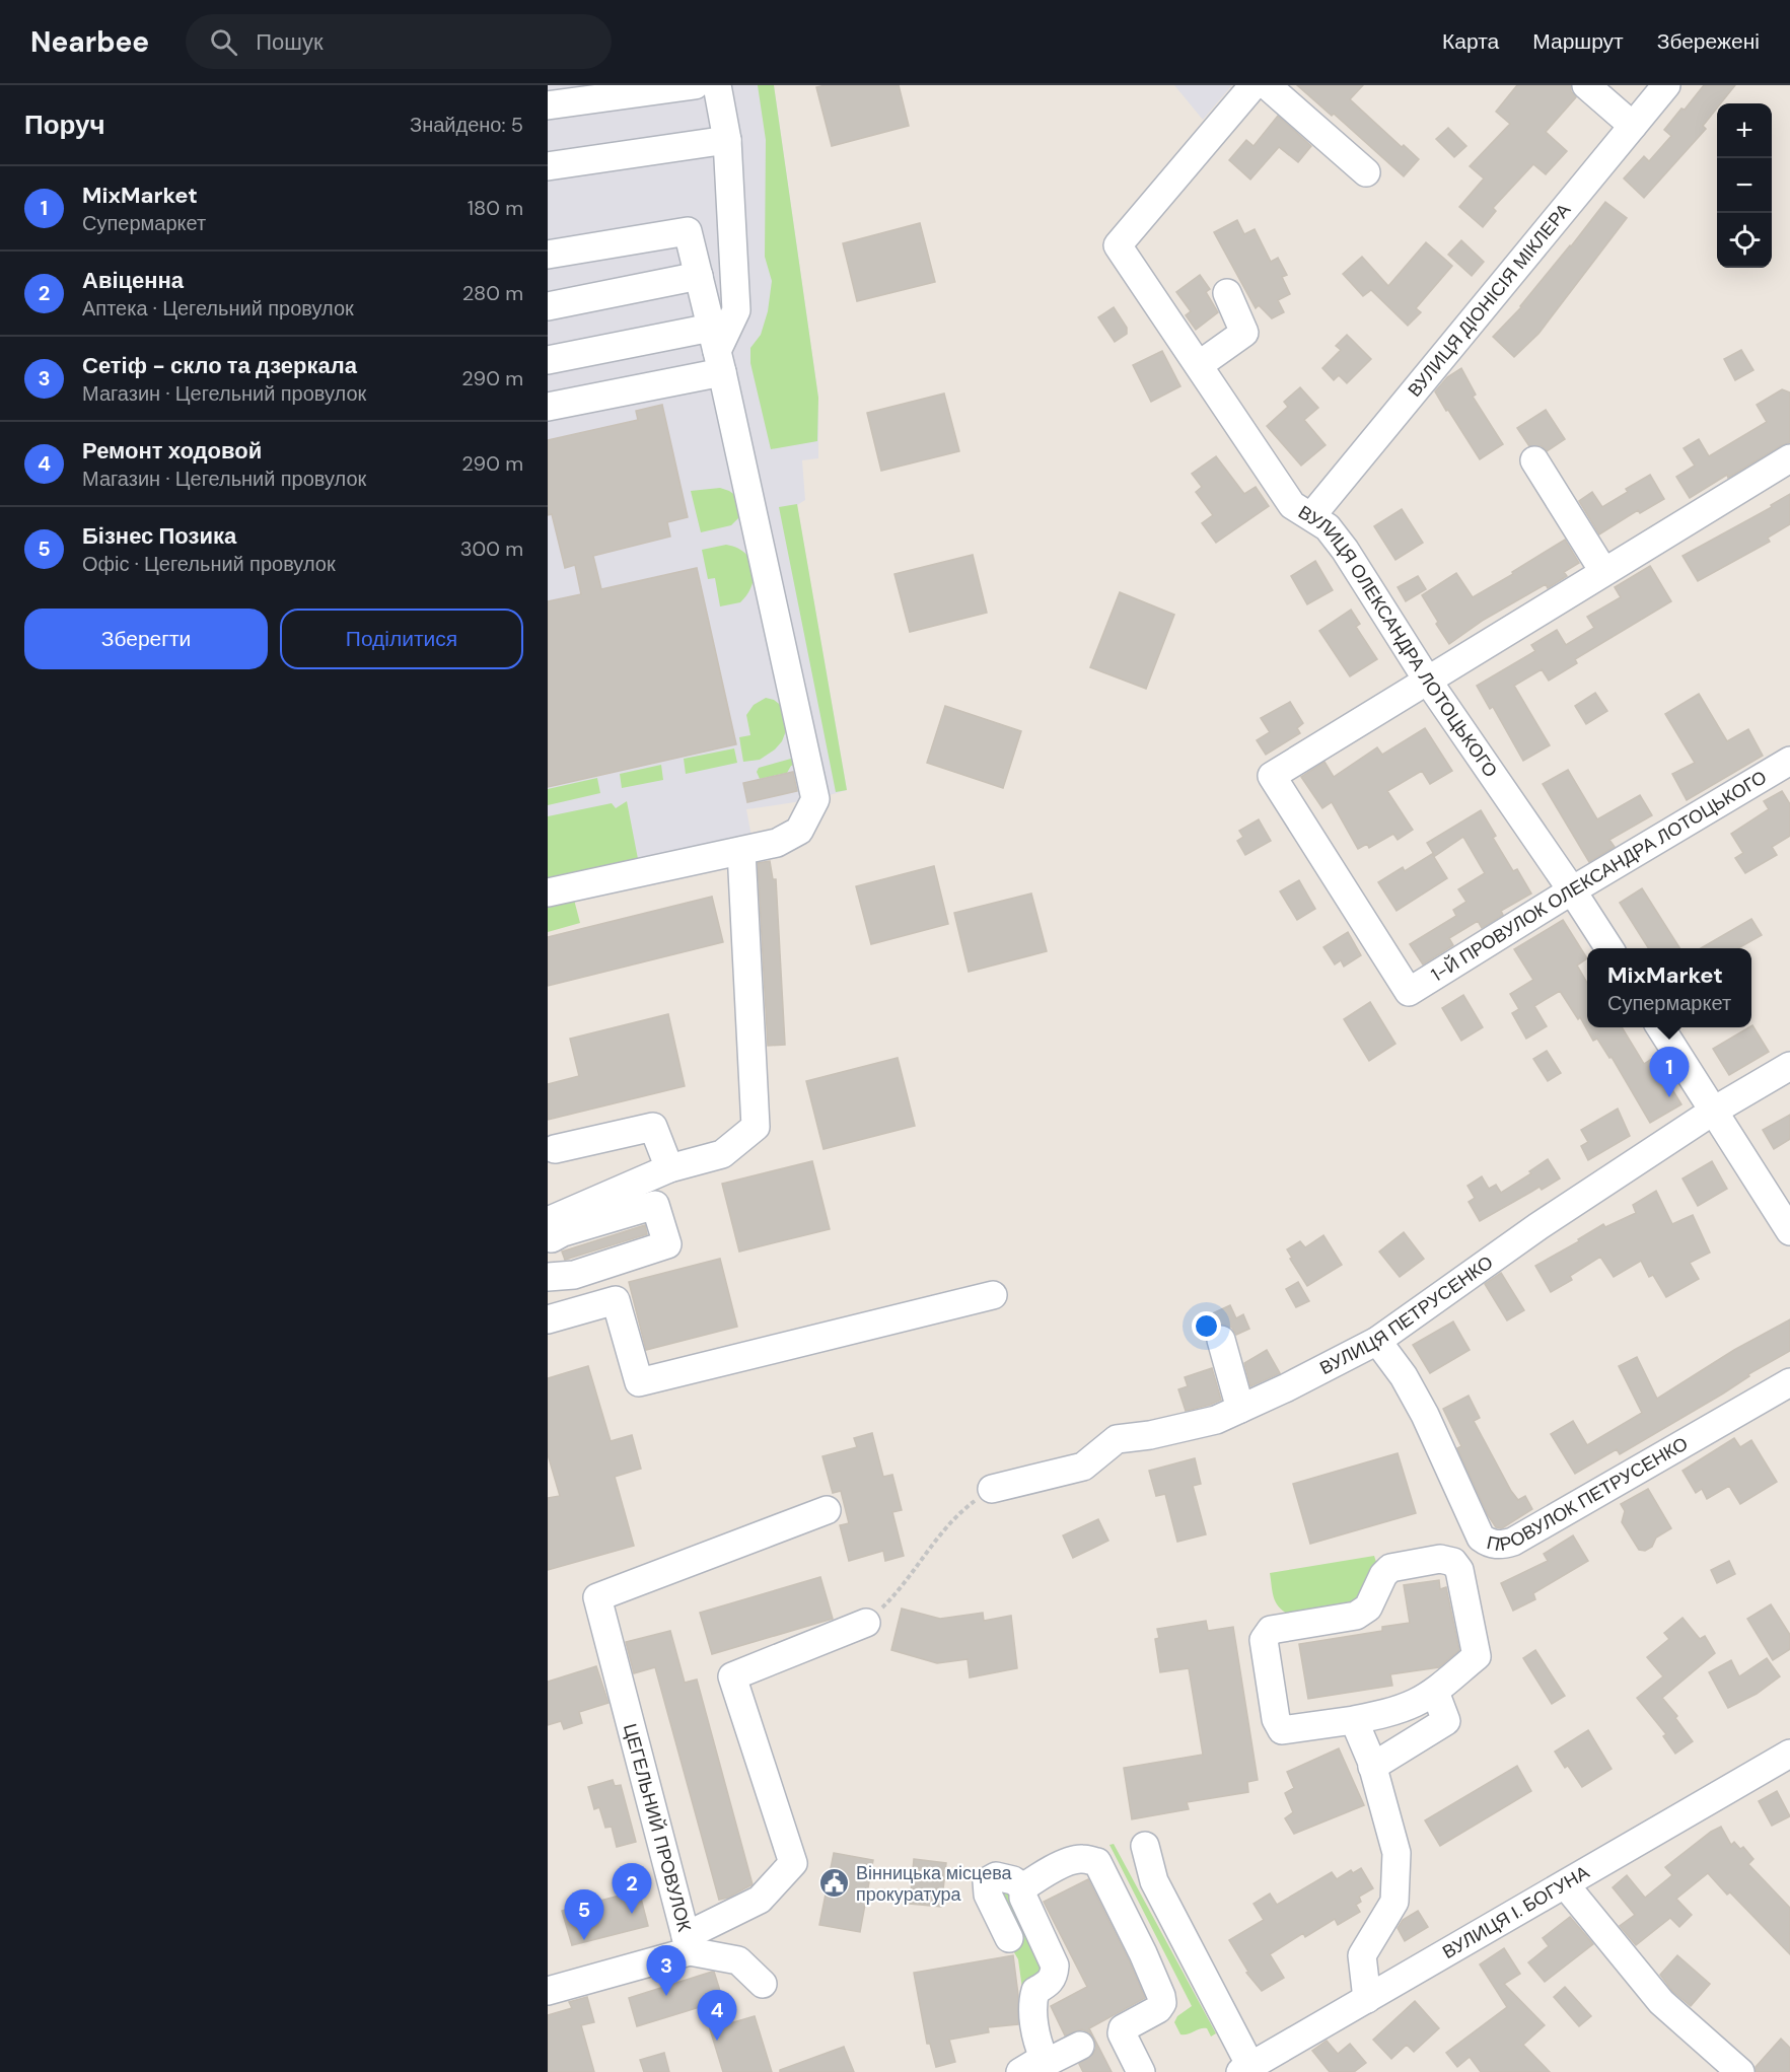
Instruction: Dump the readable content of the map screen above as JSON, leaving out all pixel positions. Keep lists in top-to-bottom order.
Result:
{
  "streets": {
    "street": [
      "ВУЛИЦЯ ДІОНІСІЯ МІКЛЕРА",
      "ВУЛИЦЯ ОЛЕКСАНДРА ЛОТОЦЬКОГО",
      "1-Й ПРОВУЛОК ОЛЕКСАНДРА ЛОТОЦЬКОГО",
      "ВУЛИЦЯ ПЕТРУСЕНКО",
      "ПРОВУЛОК ПЕТРУСЕНКО",
      "ЦЕГЕЛЬНИЙ ПРОВУЛОК",
      "ВУЛИЦЯ І. БОГУНА"
    ]
  },
  "crossings": [
    ["ВУЛИЦЯ ДІОНІСІЯ МІКЛЕРА", "ВУЛИЦЯ ОЛЕКСАНДРА ЛОТОЦЬКОГО"],
    ["ВУЛИЦЯ ОЛЕКСАНДРА ЛОТОЦЬКОГО", "1-Й ПРОВУЛОК ОЛЕКСАНДРА ЛОТОЦЬКОГО"],
    ["ВУЛИЦЯ ПЕТРУСЕНКО", "ПРОВУЛОК ПЕТРУСЕНКО"]
  ],
  "places": {
    "public building": ["Вінницька місцева прокуратура"]
  },
  "page": {
    "header": "Nearbee",
    "search": "Пошук",
    "nav": ["Карта", "Маршрут", "Збережені"],
    "heading": ["Поруч", "Знайдено: 5"],
    "map_buttons": ["+", "−"],
    "list": [
      {
        "mark": "1",
        "name": "MixMarket",
        "note": "Супермаркет",
        "value": "180 m"
      },
      {
        "mark": "2",
        "name": "Авіценна",
        "note": "Аптека · Цегельний провулок",
        "value": "280 m"
      },
      {
        "mark": "3",
        "name": "Сетіф - скло та дзеркала",
        "note": "Магазин · Цегельний провулок",
        "value": "290 m"
      },
      {
        "mark": "4",
        "name": "Ремонт ходовой",
        "note": "Магазин · Цегельний провулок",
        "value": "290 m"
      },
      {
        "mark": "5",
        "name": "Бізнес Позика",
        "note": "Офіс · Цегельний провулок",
        "value": "300 m"
      }
    ],
    "buttons": ["Зберегти", "Поділитися"],
    "popup": ["MixMarket", "Супермаркет"],
    "pins": [
      "1",
      "2",
      "5",
      "3",
      "4"
    ]
  }
}
